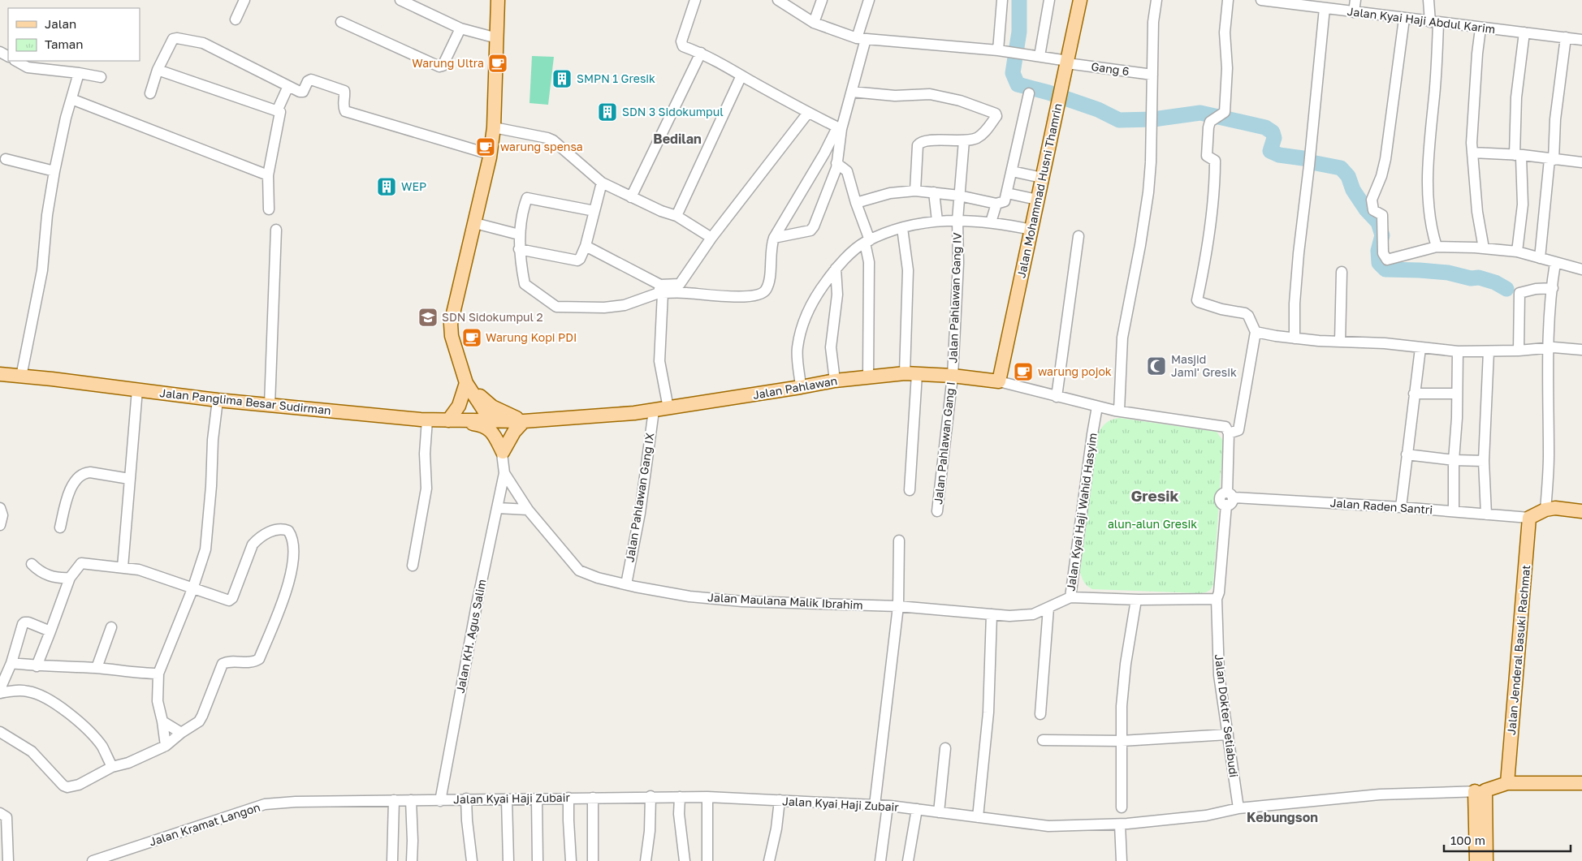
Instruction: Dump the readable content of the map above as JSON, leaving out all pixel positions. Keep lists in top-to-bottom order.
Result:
{
  "streets": {
    "main road": [
      "Jalan Mohammad Husni Thamrin",
      "Jalan Pahlawan",
      "Jalan Panglima Besar Sudirman",
      "Jalan Jenderal Basuki Rachmat"
    ],
    "street": [
      "Jalan Kyai Haji Abdul Karim",
      "Gang 6",
      "Jalan Pahlawan Gang IV",
      "Jalan Pahlawan Gang I",
      "Jalan Pahlawan Gang IX",
      "Jalan Raden Santri",
      "Jalan Kyai Haji Wahid Hasyim",
      "Jalan Maulana Malik Ibrahim",
      "Jalan KH. Agus Salim",
      "Jalan Dokter Setiabudi",
      "Jalan Kyai Haji Zubair",
      "Jalan Kramat Langon"
    ]
  },
  "crossings": [
    ["Gang 6", "Jalan Mohammad Husni Thamrin"],
    ["Jalan Mohammad Husni Thamrin", "Jalan Pahlawan"],
    ["Jalan Pahlawan Gang IV", "Jalan Pahlawan"],
    ["Jalan Pahlawan Gang IV", "Jalan Pahlawan Gang I"],
    ["Jalan Pahlawan", "Jalan Panglima Besar Sudirman"],
    ["Jalan Pahlawan", "Jalan Pahlawan Gang I"],
    ["Jalan Pahlawan", "Jalan Pahlawan Gang IX"],
    ["Jalan Pahlawan", "Jalan Kyai Haji Wahid Hasyim"],
    ["Jalan Pahlawan Gang IX", "Jalan Maulana Malik Ibrahim"],
    ["Jalan Raden Santri", "Jalan Jenderal Basuki Rachmat"],
    ["Jalan Kyai Haji Wahid Hasyim", "Jalan Maulana Malik Ibrahim"],
    ["Jalan Kyai Haji Wahid Hasyim", "Jalan Dokter Setiabudi"],
    ["Jalan Maulana Malik Ibrahim", "Jalan KH. Agus Salim"],
    ["Jalan KH. Agus Salim", "Jalan Kyai Haji Zubair"],
    ["Jalan KH. Agus Salim", "Jalan Kramat Langon"],
    ["Jalan Dokter Setiabudi", "Jalan Kyai Haji Zubair"],
    ["Jalan Kyai Haji Zubair", "Jalan Kramat Langon"]
  ],
  "districts": ["Bedilan", "Gresik", "Kebungson"],
  "parks": ["alun-alun Gresik"],
  "places": {
    "cafe": [
      "Warung Ultra",
      "warung spensa",
      "Warung Kopi PDI",
      "warung pojok"
    ],
    "building": ["SMPN 1 Gresik", "SDN 3 Sidokumpul", "WEP"],
    "school or university": ["SDN Sidokumpul 2"],
    "mosque": ["Masjid Jami' Gresik"]
  },
  "legend": ["Jalan", "Taman"],
  "scale_bar": "100 m"
}
